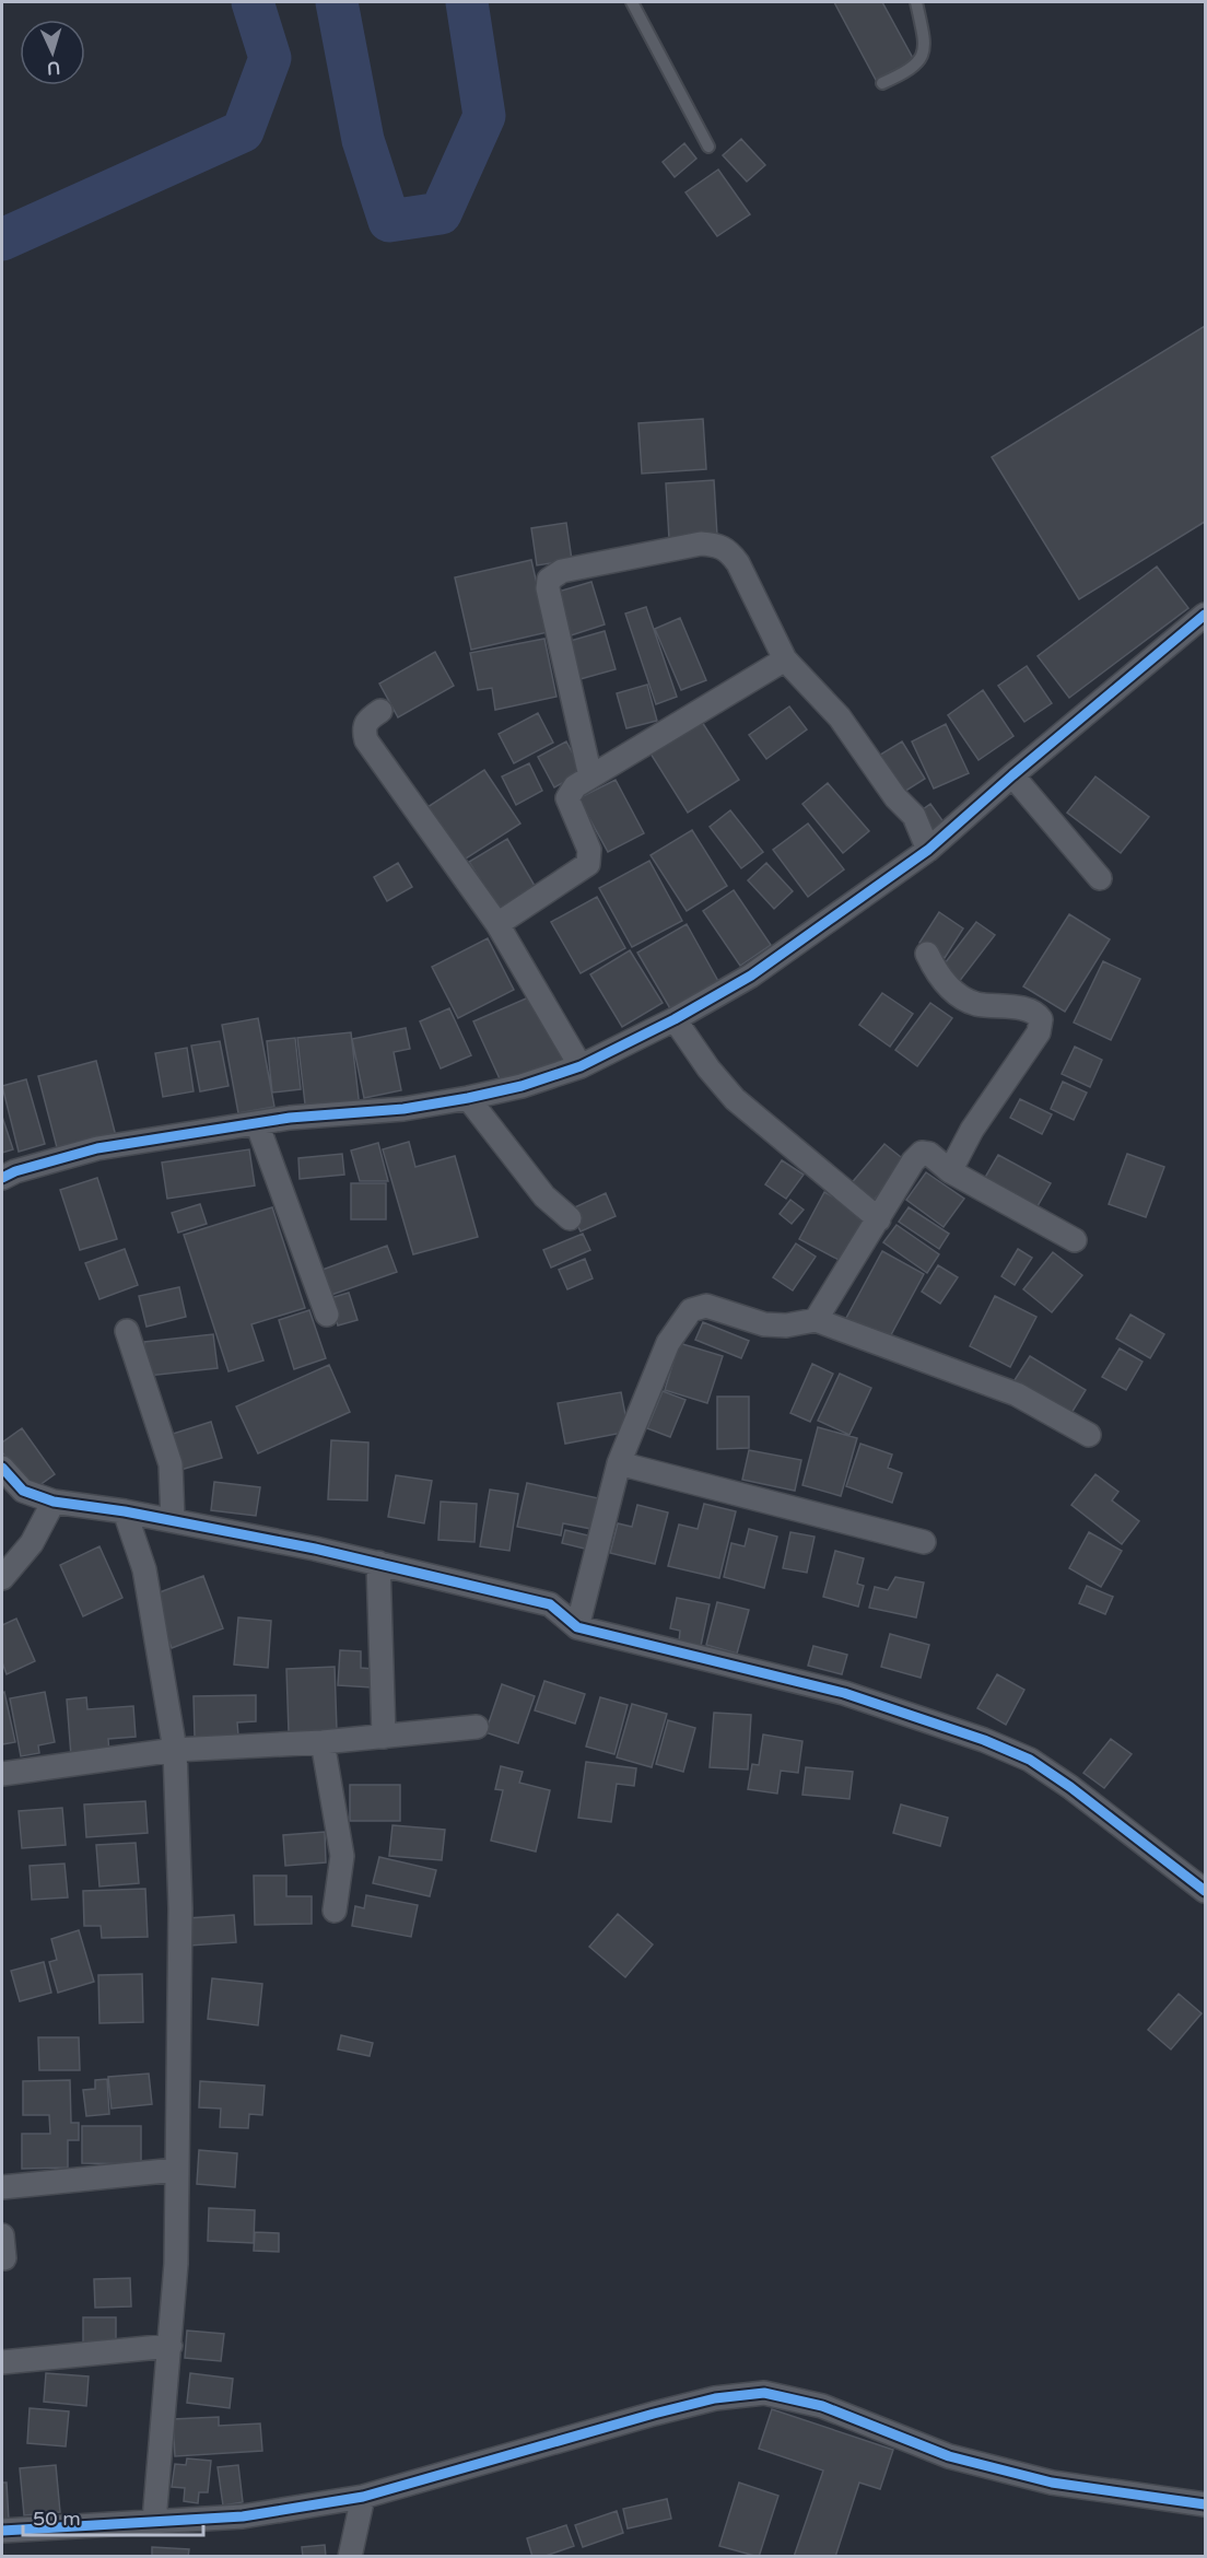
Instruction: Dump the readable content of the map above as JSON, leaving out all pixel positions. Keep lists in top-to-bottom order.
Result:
{
  "scale_bar": "50 m",
  "north": "bottom"
}
